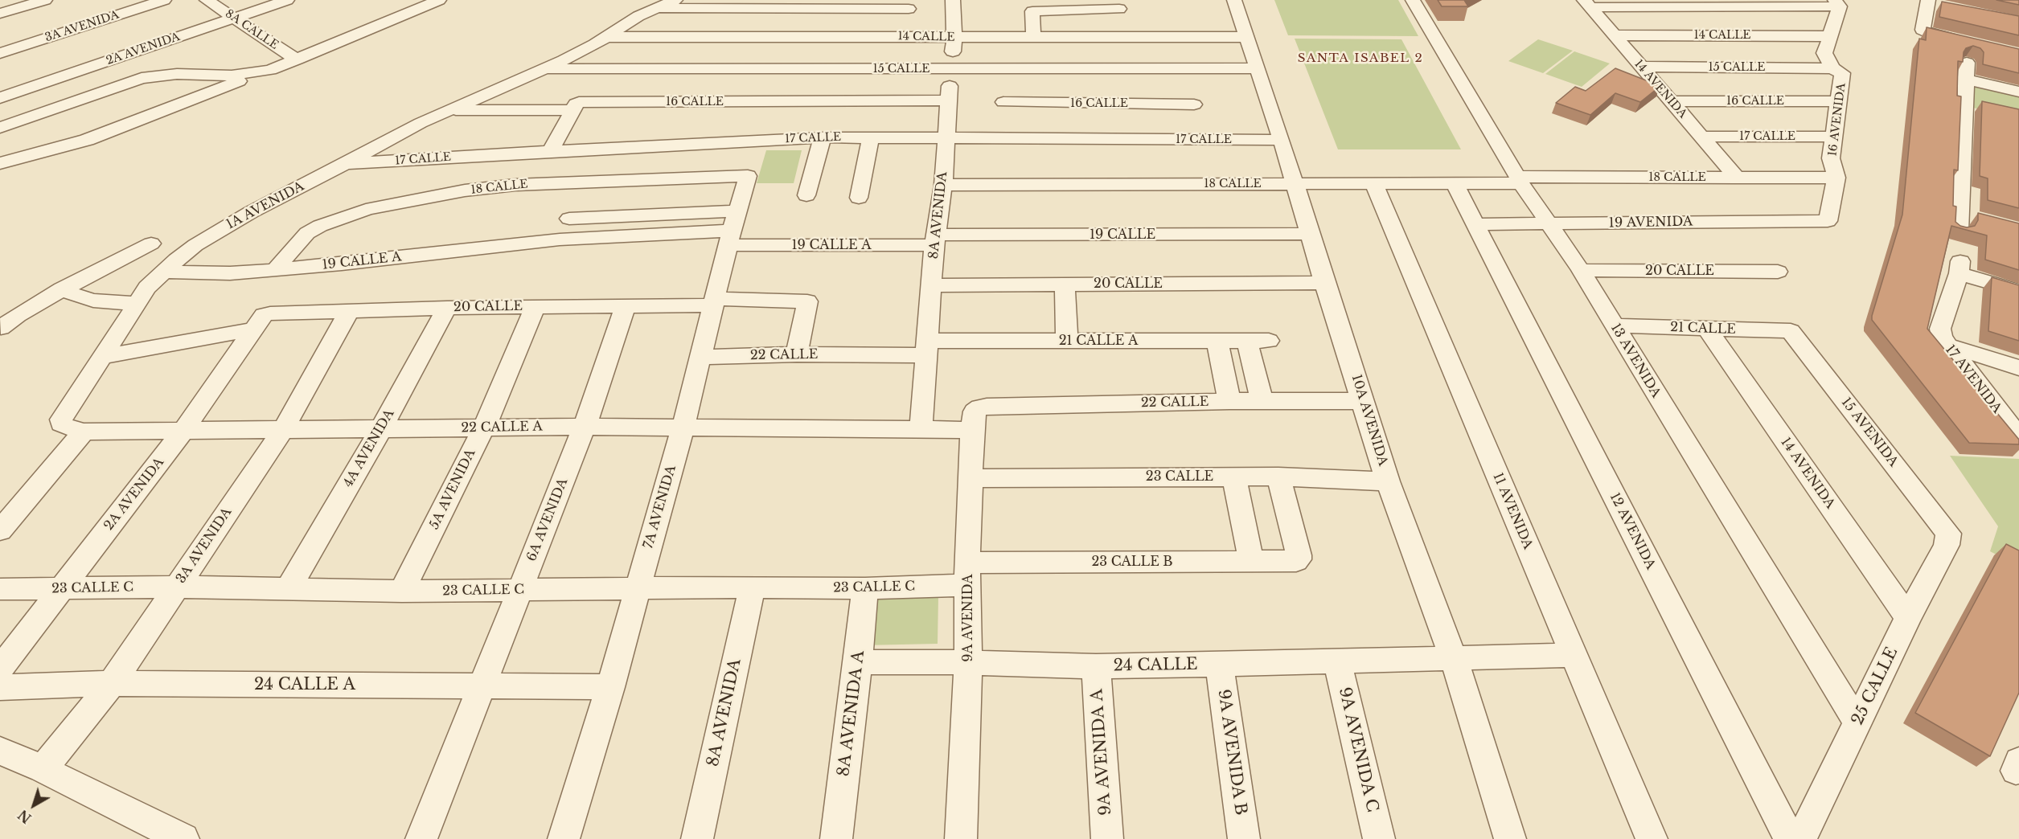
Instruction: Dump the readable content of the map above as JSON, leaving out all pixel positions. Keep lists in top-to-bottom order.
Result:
{
  "streets": {
    "street": [
      "3A AVENIDA",
      "8A CALLE",
      "14 CALLE",
      "2A AVENIDA",
      "15 CALLE",
      "14 AVENIDA",
      "16 CALLE",
      "16 AVENIDA",
      "17 CALLE",
      "18 CALLE",
      "1A AVENIDA",
      "8A AVENIDA",
      "19 AVENIDA",
      "19 CALLE",
      "19 CALLE A",
      "20 CALLE",
      "21 CALLE",
      "21 CALLE A",
      "22 CALLE",
      "13 AVENIDA",
      "17 AVENIDA",
      "10A AVENIDA",
      "22 CALLE A",
      "15 AVENIDA",
      "4A AVENIDA",
      "23 CALLE",
      "5A AVENIDA",
      "7A AVENIDA",
      "11 AVENIDA",
      "6A AVENIDA",
      "12 AVENIDA",
      "23 CALLE B",
      "23 CALLE C",
      "9A AVENIDA",
      "24 CALLE",
      "24 CALLE A",
      "25 CALLE",
      "8A AVENIDA A",
      "9A AVENIDA C",
      "9A AVENIDA A",
      "9A AVENIDA B"
    ]
  },
  "crossings": [
    ["3A AVENIDA", "20 CALLE"],
    ["3A AVENIDA", "22 CALLE A"],
    ["3A AVENIDA", "23 CALLE C"],
    ["3A AVENIDA", "24 CALLE A"],
    ["8A CALLE", "2A AVENIDA"],
    ["14 CALLE", "14 AVENIDA"],
    ["14 CALLE", "16 AVENIDA"],
    ["14 CALLE", "1A AVENIDA"],
    ["14 CALLE", "8A AVENIDA"],
    ["14 CALLE", "10A AVENIDA"],
    ["2A AVENIDA", "20 CALLE"],
    ["2A AVENIDA", "22 CALLE A"],
    ["2A AVENIDA", "23 CALLE C"],
    ["15 CALLE", "14 AVENIDA"],
    ["15 CALLE", "16 AVENIDA"],
    ["15 CALLE", "1A AVENIDA"],
    ["15 CALLE", "8A AVENIDA"],
    ["15 CALLE", "10A AVENIDA"],
    ["14 AVENIDA", "16 CALLE"],
    ["14 AVENIDA", "17 CALLE"],
    ["14 AVENIDA", "18 CALLE"],
    ["14 AVENIDA", "21 CALLE"],
    ["14 AVENIDA", "25 CALLE"],
    ["16 CALLE", "16 AVENIDA"],
    ["16 CALLE", "1A AVENIDA"],
    ["16 CALLE", "8A AVENIDA"],
    ["16 AVENIDA", "17 CALLE"],
    ["16 AVENIDA", "18 CALLE"],
    ["16 AVENIDA", "19 AVENIDA"],
    ["17 CALLE", "1A AVENIDA"],
    ["17 CALLE", "8A AVENIDA"],
    ["17 CALLE", "10A AVENIDA"],
    ["18 CALLE", "8A AVENIDA"],
    ["18 CALLE", "19 CALLE A"],
    ["18 CALLE", "13 AVENIDA"],
    ["18 CALLE", "10A AVENIDA"],
    ["18 CALLE", "7A AVENIDA"],
    ["18 CALLE", "11 AVENIDA"],
    ["18 CALLE", "12 AVENIDA"],
    ["1A AVENIDA", "19 CALLE A"],
    ["1A AVENIDA", "20 CALLE"],
    ["1A AVENIDA", "22 CALLE A"],
    ["8A AVENIDA", "19 CALLE"],
    ["8A AVENIDA", "19 CALLE A"],
    ["8A AVENIDA", "20 CALLE"],
    ["8A AVENIDA", "21 CALLE A"],
    ["8A AVENIDA", "22 CALLE"],
    ["8A AVENIDA", "22 CALLE A"],
    ["8A AVENIDA", "23 CALLE C"],
    ["19 AVENIDA", "13 AVENIDA"],
    ["19 AVENIDA", "12 AVENIDA"],
    ["19 CALLE", "19 CALLE A"],
    ["19 CALLE", "10A AVENIDA"],
    ["19 CALLE A", "7A AVENIDA"],
    ["20 CALLE", "22 CALLE"],
    ["20 CALLE", "13 AVENIDA"],
    ["20 CALLE", "10A AVENIDA"],
    ["20 CALLE", "4A AVENIDA"],
    ["20 CALLE", "5A AVENIDA"],
    ["20 CALLE", "7A AVENIDA"],
    ["20 CALLE", "6A AVENIDA"],
    ["21 CALLE", "13 AVENIDA"],
    ["21 CALLE", "15 AVENIDA"],
    ["21 CALLE A", "22 CALLE"],
    ["22 CALLE", "10A AVENIDA"],
    ["22 CALLE", "7A AVENIDA"],
    ["22 CALLE", "9A AVENIDA"],
    ["13 AVENIDA", "25 CALLE"],
    ["10A AVENIDA", "23 CALLE"],
    ["10A AVENIDA", "24 CALLE"],
    ["22 CALLE A", "4A AVENIDA"],
    ["22 CALLE A", "5A AVENIDA"],
    ["22 CALLE A", "7A AVENIDA"],
    ["22 CALLE A", "6A AVENIDA"],
    ["22 CALLE A", "9A AVENIDA"],
    ["15 AVENIDA", "25 CALLE"],
    ["4A AVENIDA", "23 CALLE C"],
    ["23 CALLE", "23 CALLE B"],
    ["23 CALLE", "9A AVENIDA"],
    ["5A AVENIDA", "23 CALLE C"],
    ["7A AVENIDA", "23 CALLE C"],
    ["7A AVENIDA", "24 CALLE A"],
    ["11 AVENIDA", "24 CALLE"],
    ["6A AVENIDA", "23 CALLE C"],
    ["6A AVENIDA", "24 CALLE A"],
    ["23 CALLE B", "23 CALLE C"],
    ["23 CALLE B", "9A AVENIDA"],
    ["23 CALLE C", "9A AVENIDA"],
    ["23 CALLE C", "8A AVENIDA A"],
    ["9A AVENIDA", "24 CALLE"],
    ["24 CALLE", "8A AVENIDA A"],
    ["24 CALLE", "9A AVENIDA C"],
    ["24 CALLE", "9A AVENIDA A"],
    ["24 CALLE", "9A AVENIDA B"]
  ],
  "districts": ["SANTA ISABEL 2"],
  "north": "bottom left"
}
